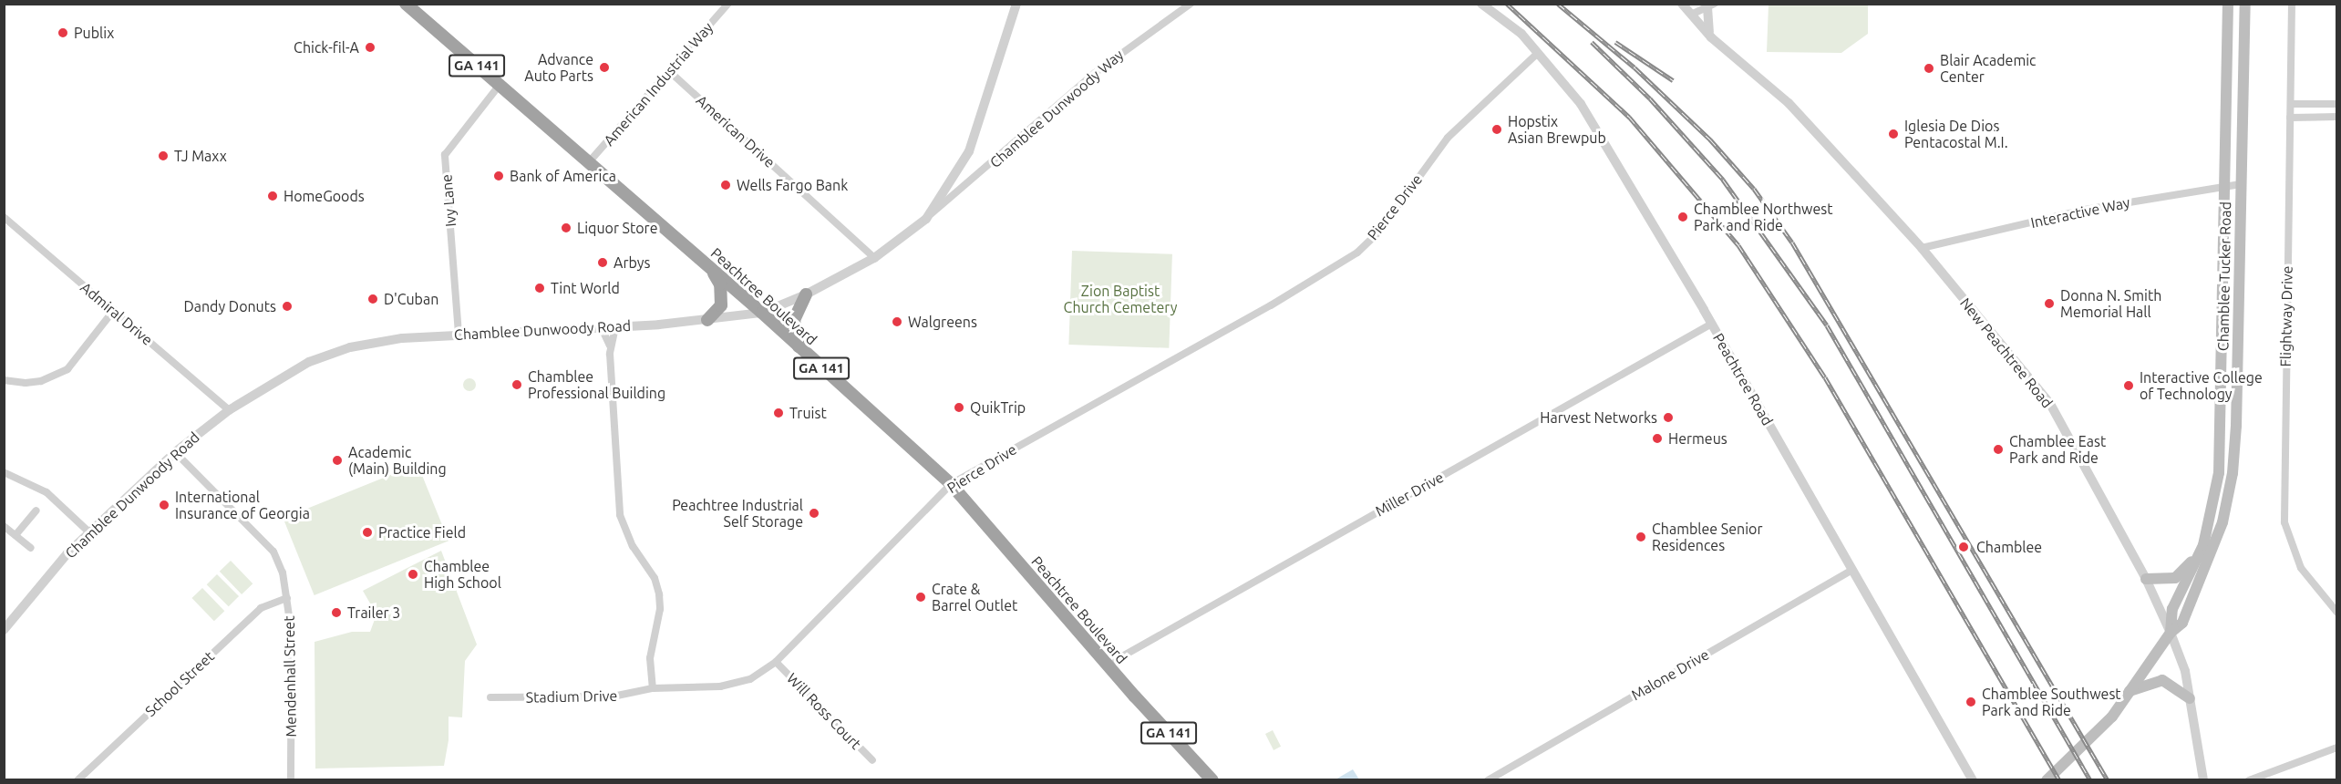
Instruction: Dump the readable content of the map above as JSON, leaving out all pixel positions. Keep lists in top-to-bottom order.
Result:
{
  "streets": {
    "highway": ["GA 141", "Peachtree Boulevard"],
    "main road": ["Chamblee Tucker Road"],
    "street": [
      "American Industrial Way",
      "Chamblee Dunwoody Way",
      "American Drive",
      "Ivy Lane",
      "Pierce Drive",
      "Interactive Way",
      "Admiral Drive",
      "Flightway Drive",
      "Chamblee Dunwoody Road",
      "New Peachtree Road",
      "Peachtree Road",
      "Miller Drive",
      "Malone Drive",
      "Mendenhall Street",
      "School Street",
      "Stadium Drive",
      "Will Ross Court"
    ]
  },
  "crossings": [
    ["American Industrial Way", "American Drive"],
    ["American Industrial Way", "Peachtree Boulevard"],
    ["Chamblee Dunwoody Way", "Chamblee Dunwoody Road"],
    ["American Drive", "Chamblee Dunwoody Road"],
    ["Ivy Lane", "Peachtree Boulevard"],
    ["Ivy Lane", "Chamblee Dunwoody Road"],
    ["Pierce Drive", "Peachtree Boulevard"],
    ["Pierce Drive", "Peachtree Road"],
    ["Pierce Drive", "Stadium Drive"],
    ["Pierce Drive", "Will Ross Court"],
    ["Interactive Way", "Chamblee Tucker Road"],
    ["Interactive Way", "New Peachtree Road"],
    ["Chamblee Tucker Road", "New Peachtree Road"],
    ["Peachtree Boulevard", "Chamblee Dunwoody Road"],
    ["Peachtree Boulevard", "Miller Drive"],
    ["Admiral Drive", "Chamblee Dunwoody Road"],
    ["Chamblee Dunwoody Road", "Mendenhall Street"],
    ["Peachtree Road", "Miller Drive"],
    ["Peachtree Road", "Malone Drive"],
    ["Mendenhall Street", "School Street"]
  ],
  "parks": ["Zion Baptist Church Cemetery"],
  "places": [
    "Publix",
    "Chick-fil-A",
    "Advance Auto Parts",
    "Blair Academic Center",
    "Hopstix Asian Brewpub",
    "Iglesia De Dios Pentacostal M.I.",
    "TJ Maxx",
    "Bank of America",
    "Wells Fargo Bank",
    "HomeGoods",
    "Chamblee Northwest Park and Ride",
    "Liquor Store",
    "Arbys",
    "Tint World",
    "D'Cuban",
    "Donna N. Smith Memorial Hall",
    "Dandy Donuts",
    "Walgreens",
    "Chamblee Professional Building",
    "Interactive College of Technology",
    "QuikTrip",
    "Truist",
    "Harvest Networks",
    "Hermeus",
    "Chamblee East Park and Ride",
    "Academic (Main) Building",
    "International Insurance of Georgia",
    "Peachtree Industrial Self Storage",
    "Practice Field",
    "Chamblee Senior Residences",
    "Chamblee",
    "Chamblee High School",
    "Crate & Barrel Outlet",
    "Trailer 3",
    "Chamblee Southwest Park and Ride"
  ]
}
